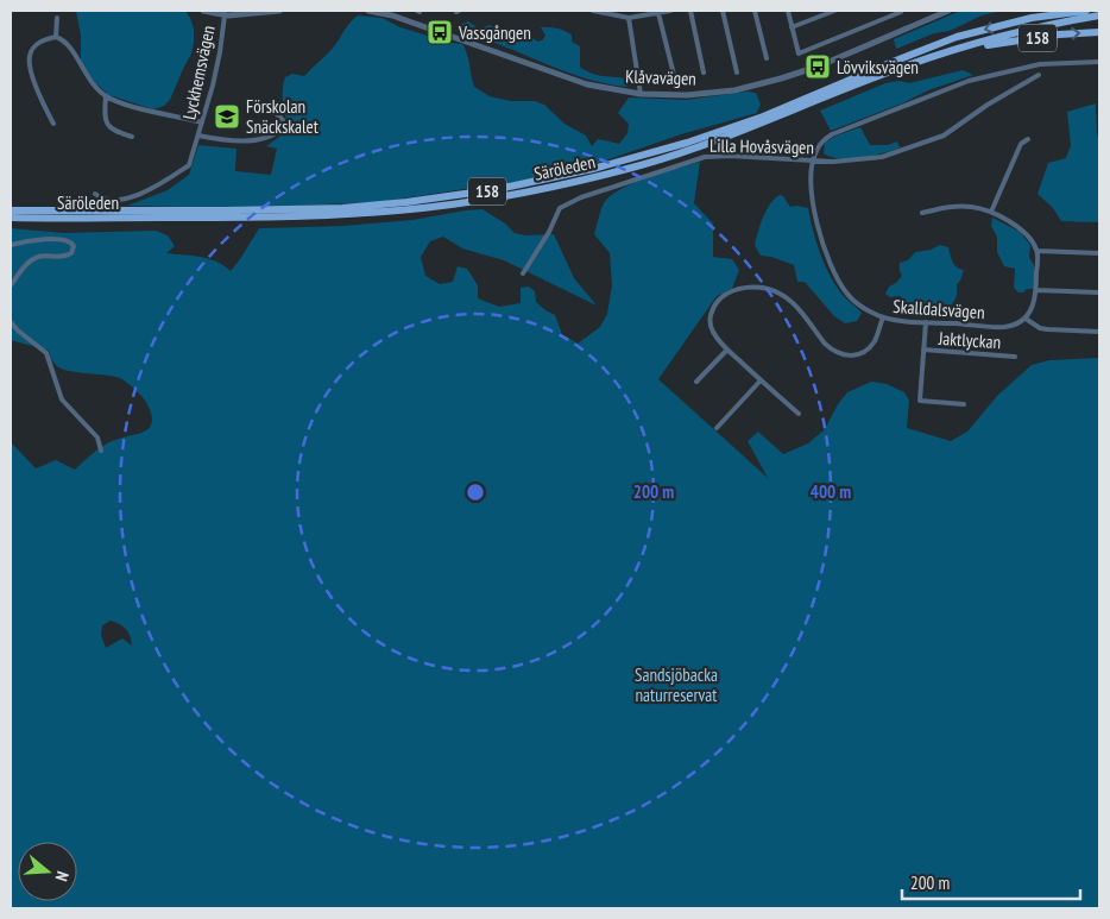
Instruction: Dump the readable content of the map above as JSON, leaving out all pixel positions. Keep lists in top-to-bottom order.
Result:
{
  "streets": {
    "main road": ["158", "Säröleden"],
    "street": [
      "Lyckhemsvägen",
      "Klåvavägen",
      "Lilla Hovåsvägen",
      "Skalldalsvägen",
      "Jaktlyckan"
    ]
  },
  "crossings": [
    ["158", "Säröleden"],
    ["Lilla Hovåsvägen", "Skalldalsvägen"],
    ["Skalldalsvägen", "Jaktlyckan"]
  ],
  "parks": ["Sandsjöbacka naturreservat"],
  "places": {
    "bus stop": ["Vassgången", "Lövviksvägen"],
    "school or university": ["Förskolan Snäckskalet"]
  },
  "scale_bar": "200 m",
  "north": "right",
  "rings": ["200 m", "400 m"]
}
